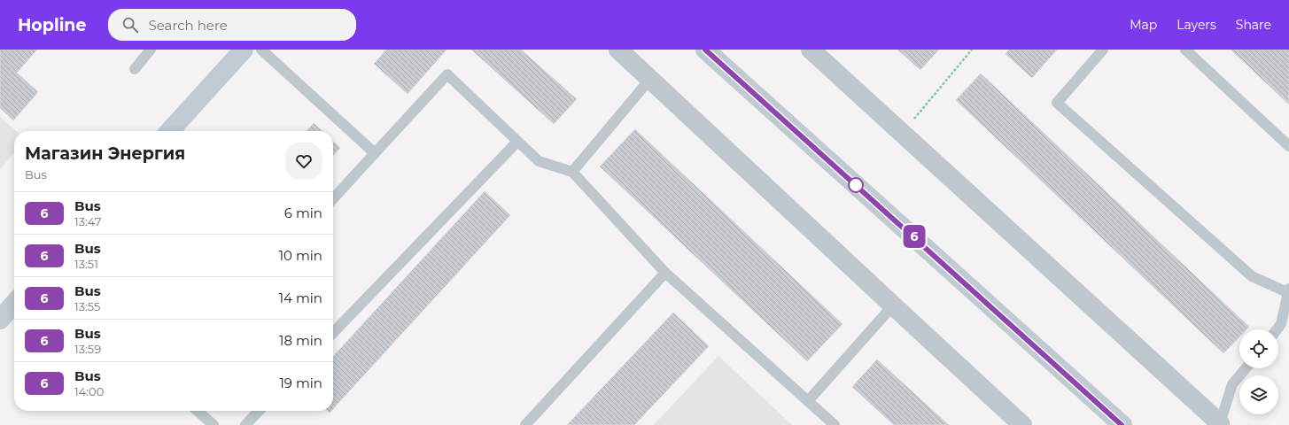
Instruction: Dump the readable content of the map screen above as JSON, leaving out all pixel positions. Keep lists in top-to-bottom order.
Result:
{
  "lines": ["bus line 6"],
  "page": {
    "header": "Hopline",
    "search": "Search here",
    "nav": ["Map", "Layers", "Share"],
    "on_map": "6",
    "heading": ["Магазин Энергия", "Bus"],
    "list": [
      {
        "mark": "6",
        "name": "Bus",
        "note": "13:47",
        "value": "6 min"
      },
      {
        "mark": "6",
        "name": "Bus",
        "note": "13:51",
        "value": "10 min"
      },
      {
        "mark": "6",
        "name": "Bus",
        "note": "13:55",
        "value": "14 min"
      },
      {
        "mark": "6",
        "name": "Bus",
        "note": "13:59",
        "value": "18 min"
      },
      {
        "mark": "6",
        "name": "Bus",
        "note": "14:00",
        "value": "19 min"
      }
    ]
  }
}
